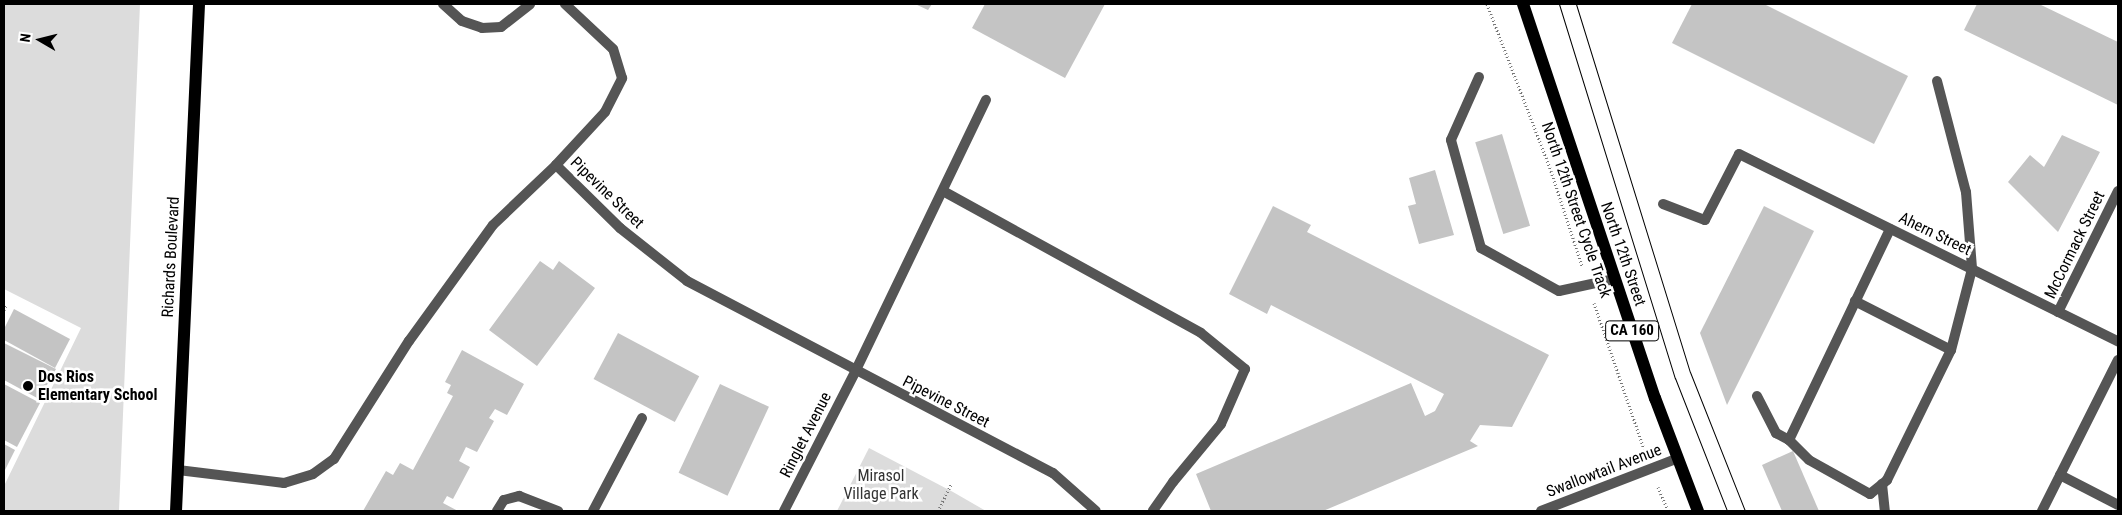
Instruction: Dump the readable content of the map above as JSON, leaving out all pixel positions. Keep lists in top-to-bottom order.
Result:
{
  "streets": {
    "main road": ["North 12th Street", "Richards Boulevard", "CA 160"],
    "street": [
      "Pipevine Street",
      "Ahern Street",
      "McCormack Street",
      "Ringlet Avenue",
      "Swallowtail Avenue"
    ],
    "path": ["North 12th Street Cycle Track"]
  },
  "crossings": [
    ["Pipevine Street", "Richards Boulevard"],
    ["Pipevine Street", "Ringlet Avenue"],
    ["North 12th Street Cycle Track", "Swallowtail Avenue"],
    ["Ahern Street", "McCormack Street"],
    ["North 12th Street", "Swallowtail Avenue"]
  ],
  "parks": ["Mirasol Village Park"],
  "places": ["Dos Rios Elementary School"],
  "north": "left"
}
